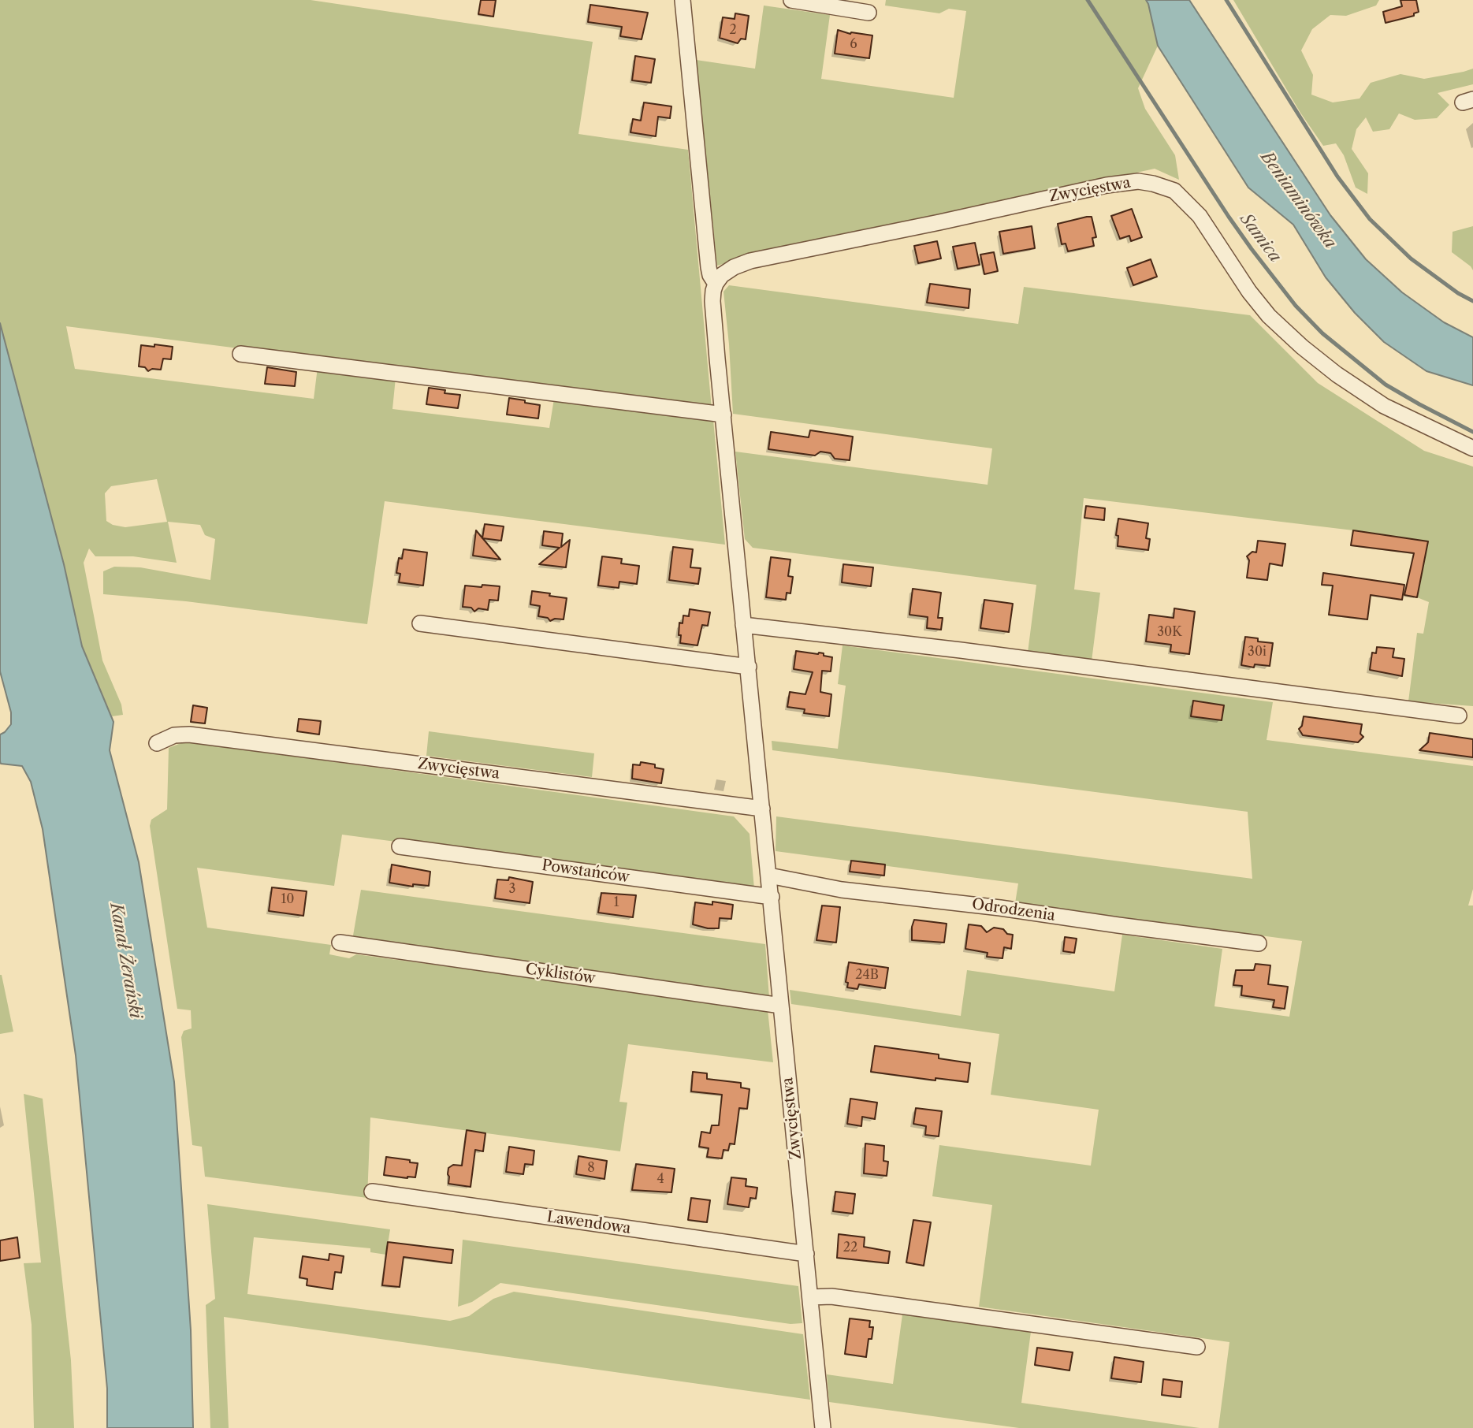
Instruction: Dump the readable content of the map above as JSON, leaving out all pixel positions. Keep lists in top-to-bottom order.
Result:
{
  "streets": {
    "street": [
      "Zwycięstwa",
      "Powstańców",
      "Odrodzenia",
      "Cyklistów",
      "Lawendowa"
    ]
  },
  "crossings": [
    ["Zwycięstwa", "Powstańców"],
    ["Zwycięstwa", "Odrodzenia"],
    ["Zwycięstwa", "Cyklistów"],
    ["Zwycięstwa", "Lawendowa"]
  ],
  "water": ["Beniaminówka", "Samica", "Kanał Żerański"],
  "house_numbers": [
    "2",
    "6",
    "30K",
    "30i",
    "3",
    "10",
    "1",
    "24B",
    "8",
    "4",
    "22"
  ]
}
